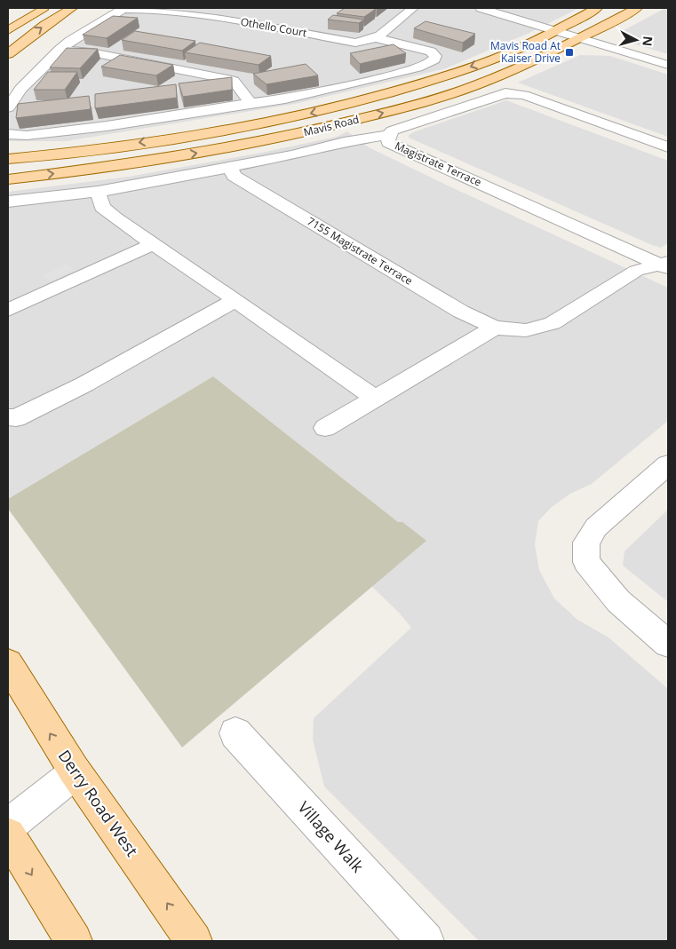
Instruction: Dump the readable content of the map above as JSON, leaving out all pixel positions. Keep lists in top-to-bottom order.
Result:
{
  "streets": {
    "main road": ["Mavis Road", "Derry Road West"],
    "street": [
      "Othello Court",
      "Magistrate Terrace",
      "7155 Magistrate Terrace",
      "Village Walk"
    ]
  },
  "crossings": [
    ["Magistrate Terrace", "7155 Magistrate Terrace"]
  ],
  "places": {
    "transit": ["Mavis Road At Kaiser Drive"]
  },
  "north": "right"
}
